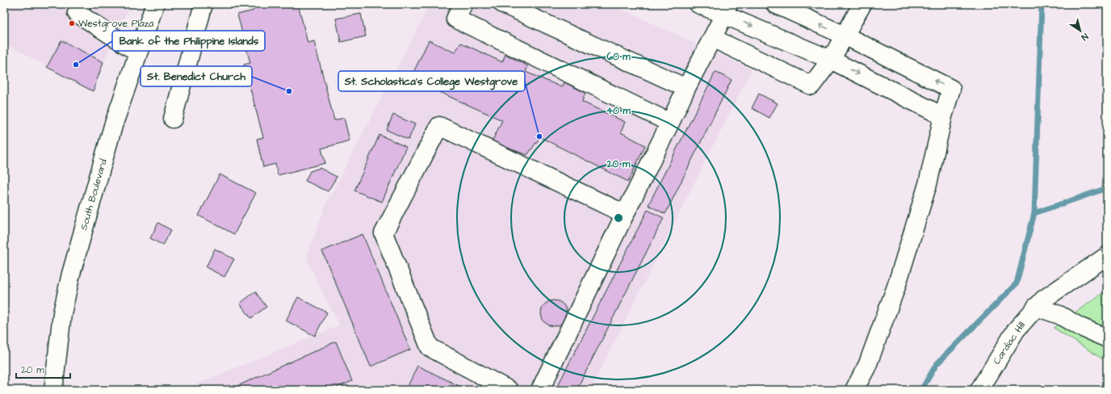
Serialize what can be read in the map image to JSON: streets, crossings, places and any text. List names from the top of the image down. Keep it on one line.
{"streets":{"street":["South Boulevard","Cardiac Hill"]},"places":["Westgrove Plaza","Bank of the Philippine Islands","St. Benedict Church","St. Scholastica's College Westgrove"],"scale_bar":"20 m","north":"bottom right","rings":["60 m","40 m","20 m"]}
